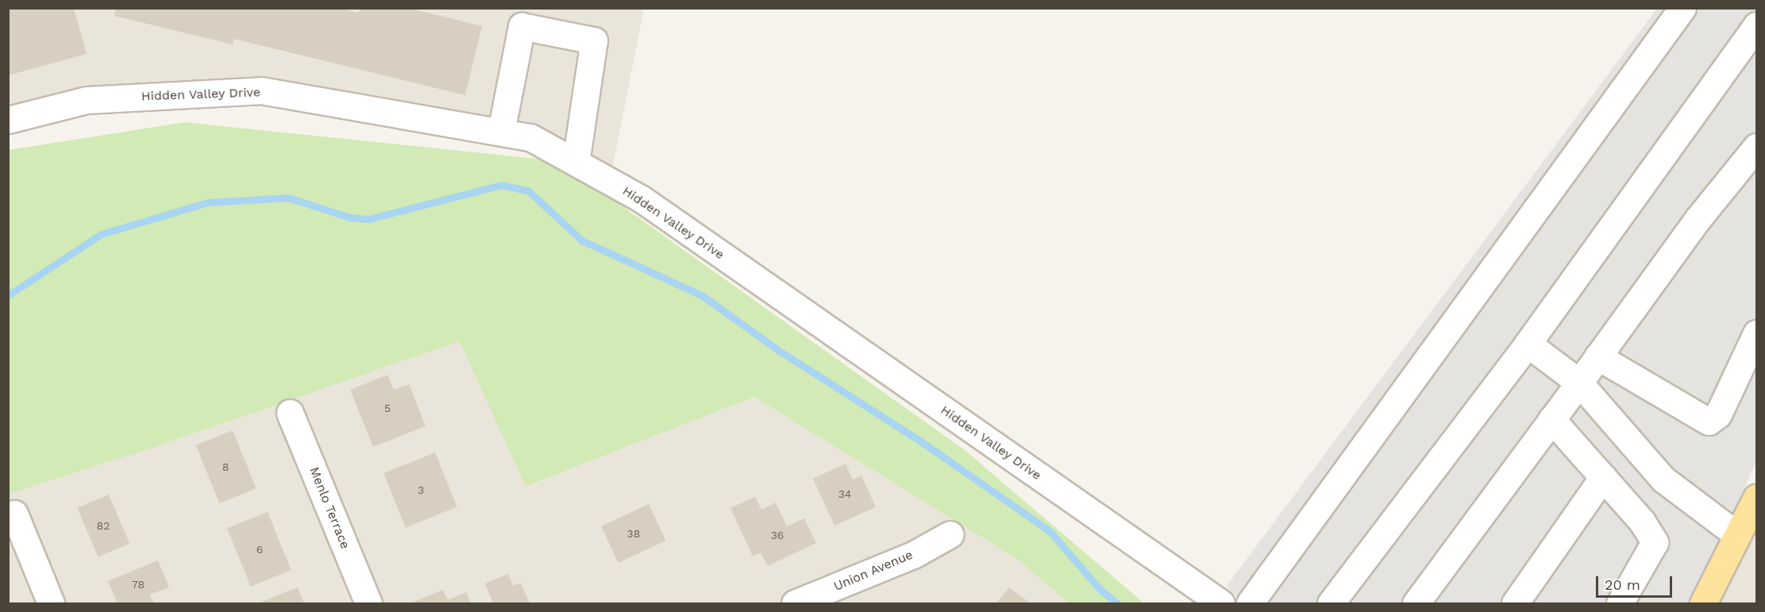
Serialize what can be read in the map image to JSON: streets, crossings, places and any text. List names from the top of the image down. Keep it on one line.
{"streets":{"street":["Hidden Valley Drive","Menlo Terrace","Union Avenue"]},"house_numbers":["5","8","3","34","82","38","36","6","78"],"scale_bar":"20 m"}
